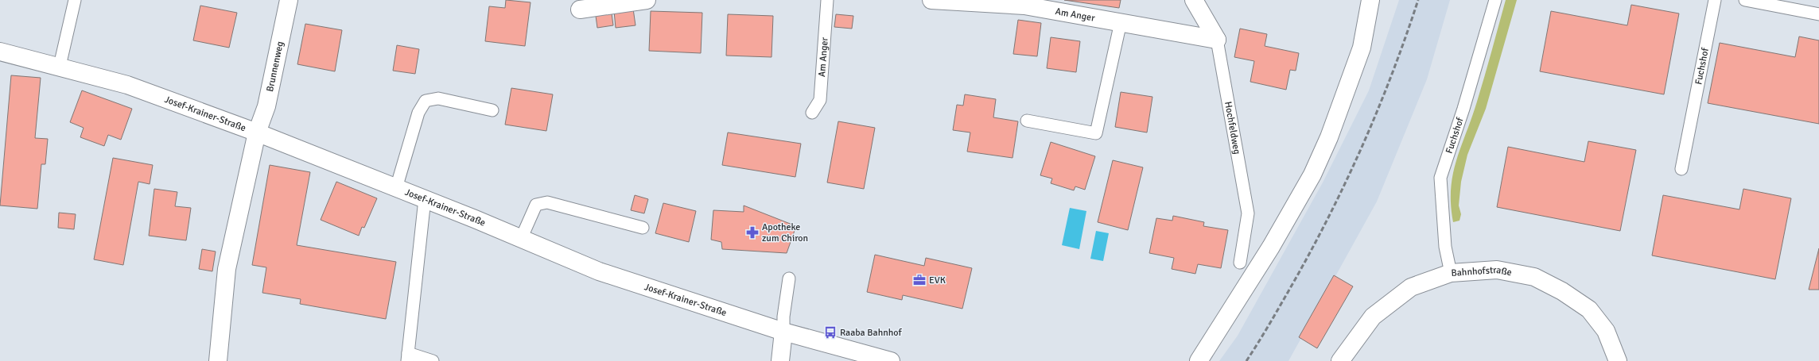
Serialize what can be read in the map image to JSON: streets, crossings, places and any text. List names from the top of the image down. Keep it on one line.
{"streets":{"street":["Am Anger","Brunnenweg","Josef-Krainer-Straße","Hochfeldweg","Bahnhofstraße"],"lane":["Fuchshof"]},"crossings":[["Am Anger","Hochfeldweg"],["Fuchshof","Bahnhofstraße"],["Brunnenweg","Josef-Krainer-Straße"]],"places":{"pharmacy":["Apotheke zum Chiron"],"office":["EVK"],"bus stop":["Raaba Bahnhof"]}}
